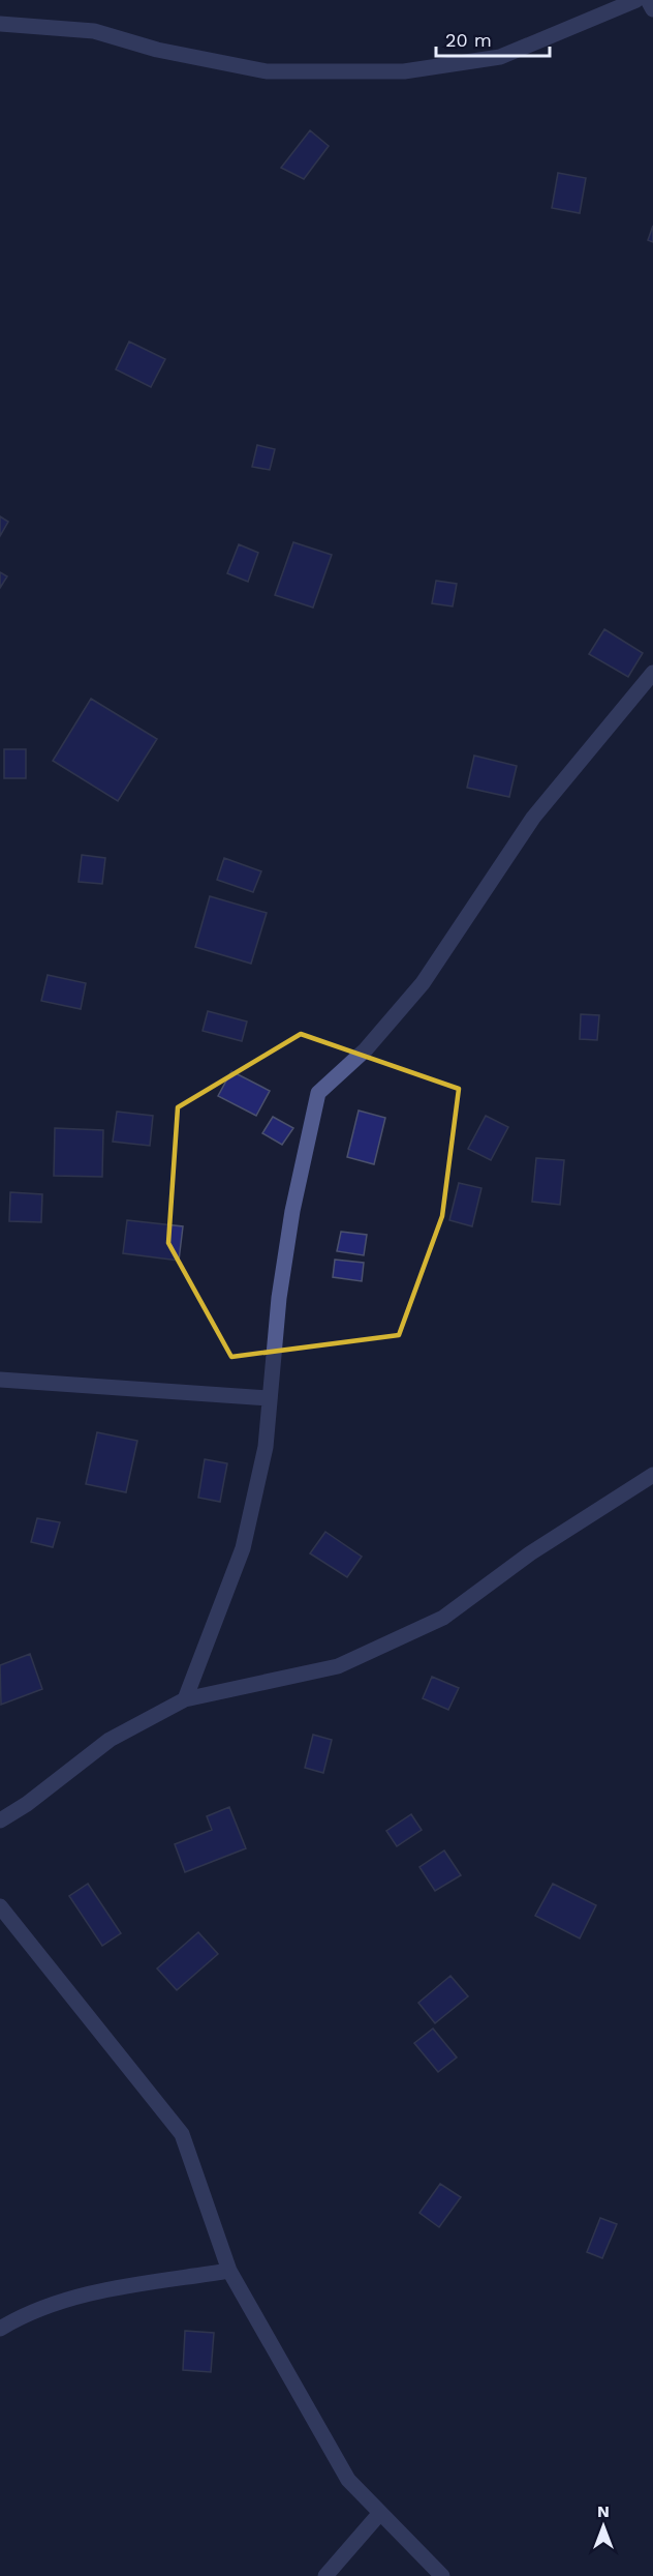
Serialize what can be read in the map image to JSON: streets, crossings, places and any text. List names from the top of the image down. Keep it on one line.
{"scale_bar":"20 m","north":"top"}
